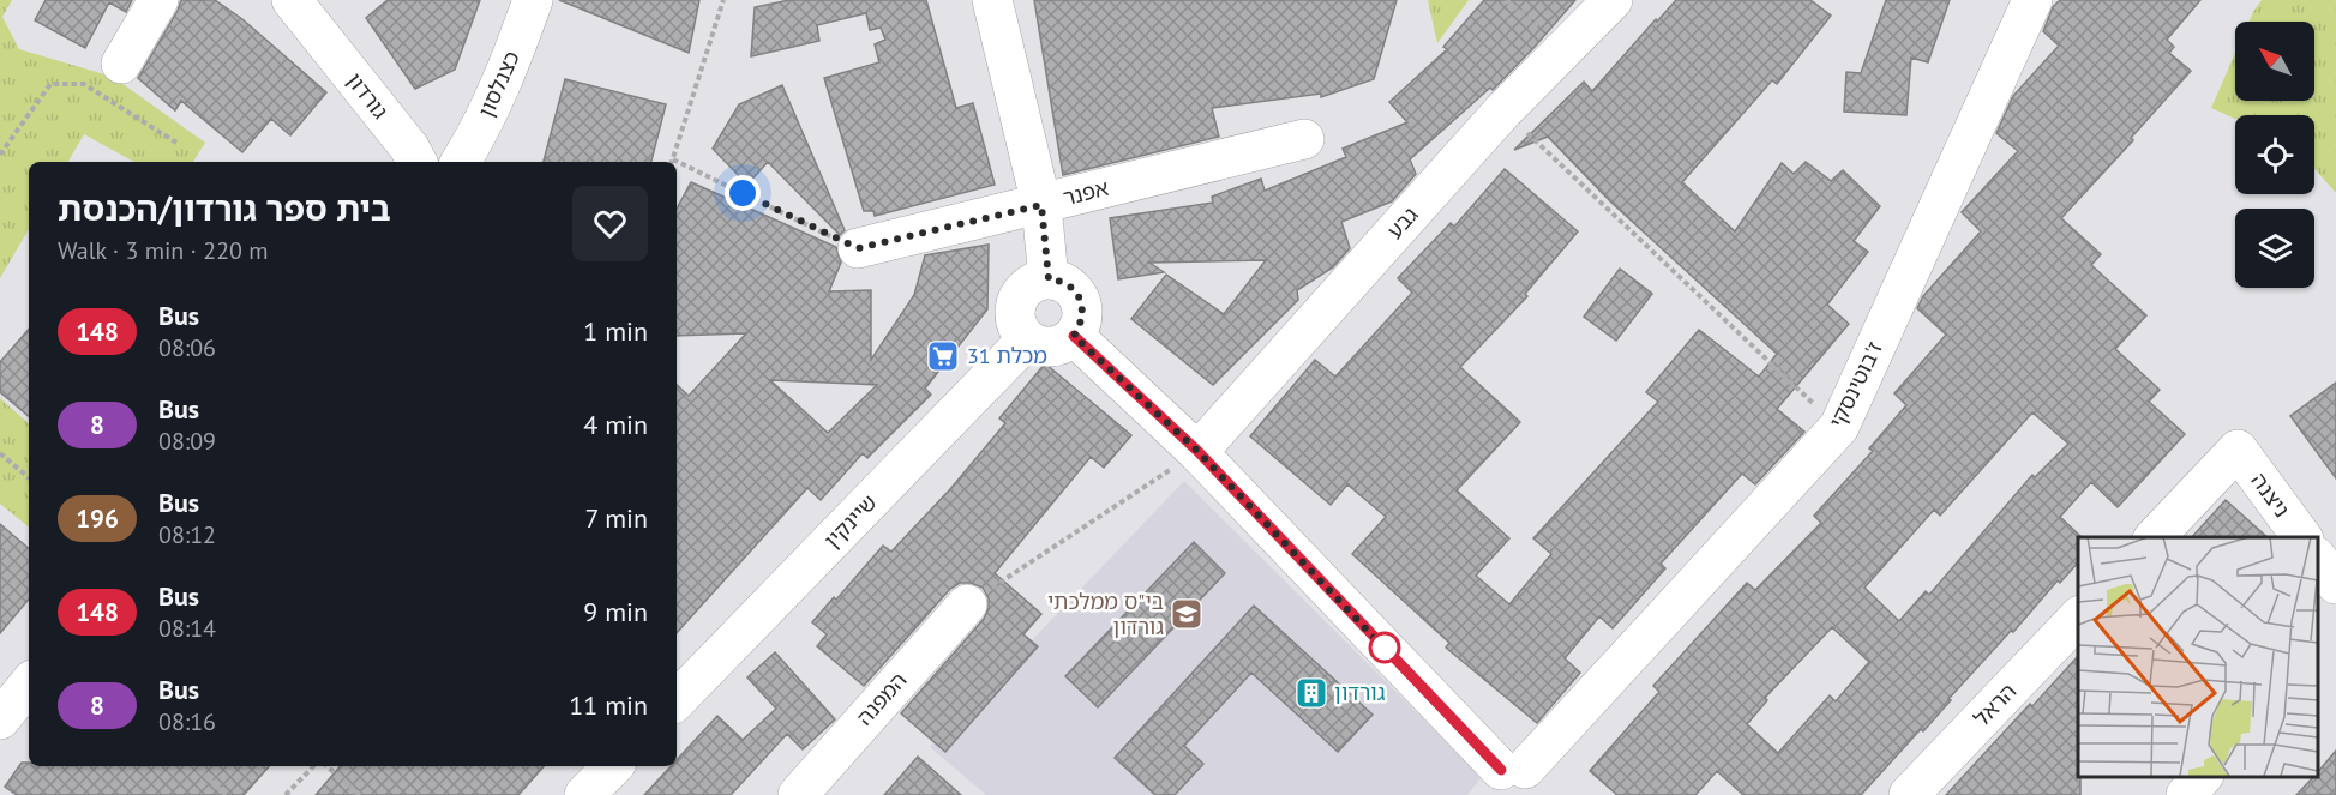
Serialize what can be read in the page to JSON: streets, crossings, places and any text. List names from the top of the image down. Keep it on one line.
{"streets":{"street":["כצנלסון","גורדון","אפנר","גבע","ז'בוטינסקי","ניצנה","שיינקין","המפנה","הראל"]},"crossings":[["כצנלסון","גורדון"]],"places":{"supermarket":["מכלת 31"],"school or university":["בי\"ס ממלכתי גורדון"],"building":["גורדון"]},"lines":["bus line 148"],"north":"top left","page":{"heading":["בית ספר גורדון/הכנסת","Walk · 3 min · 220 m"],"list":[{"mark":"148","name":"Bus","note":"08:06","value":"1 min"},{"mark":"8","name":"Bus","note":"08:09","value":"4 min"},{"mark":"196","name":"Bus","note":"08:12","value":"7 min"},{"mark":"148","name":"Bus","note":"08:14","value":"9 min"},{"mark":"8","name":"Bus","note":"08:16","value":"11 min"}]}}
